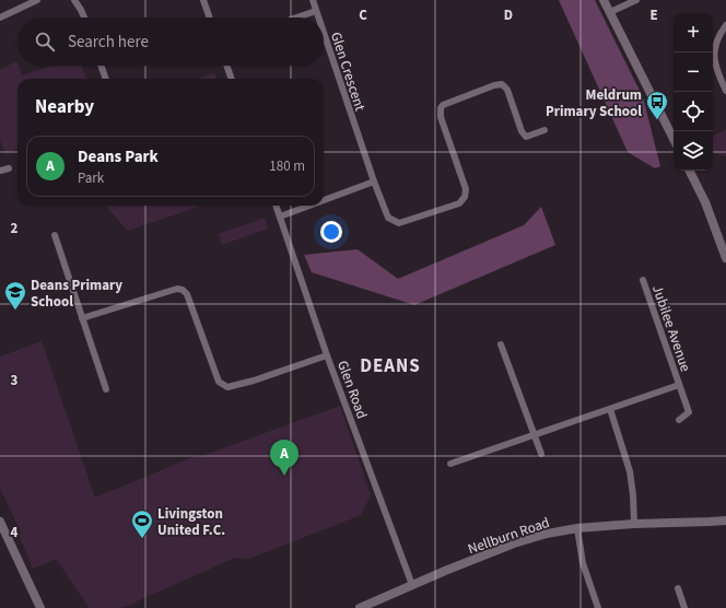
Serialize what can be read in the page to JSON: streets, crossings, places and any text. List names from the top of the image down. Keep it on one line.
{"streets":{"street":["Glen Crescent","Jubilee Avenue","Glen Road","Nellburn Road"]},"crossings":[["Glen Road","Nellburn Road"]],"districts":["DEANS"],"places":{"bus stop":["Meldrum Primary School"],"school or university":["Deans Primary School"],"sports":["Livingston United F.C."]},"page":{"map_buttons":["+","−"],"search":"Search here","heading":"Nearby","list":[{"mark":"A","name":"Deans Park","note":"Park","value":"180 m"}],"pins":"A"},"grid":{"columns":["C","D","E"],"rows":["2","3","4"]}}
